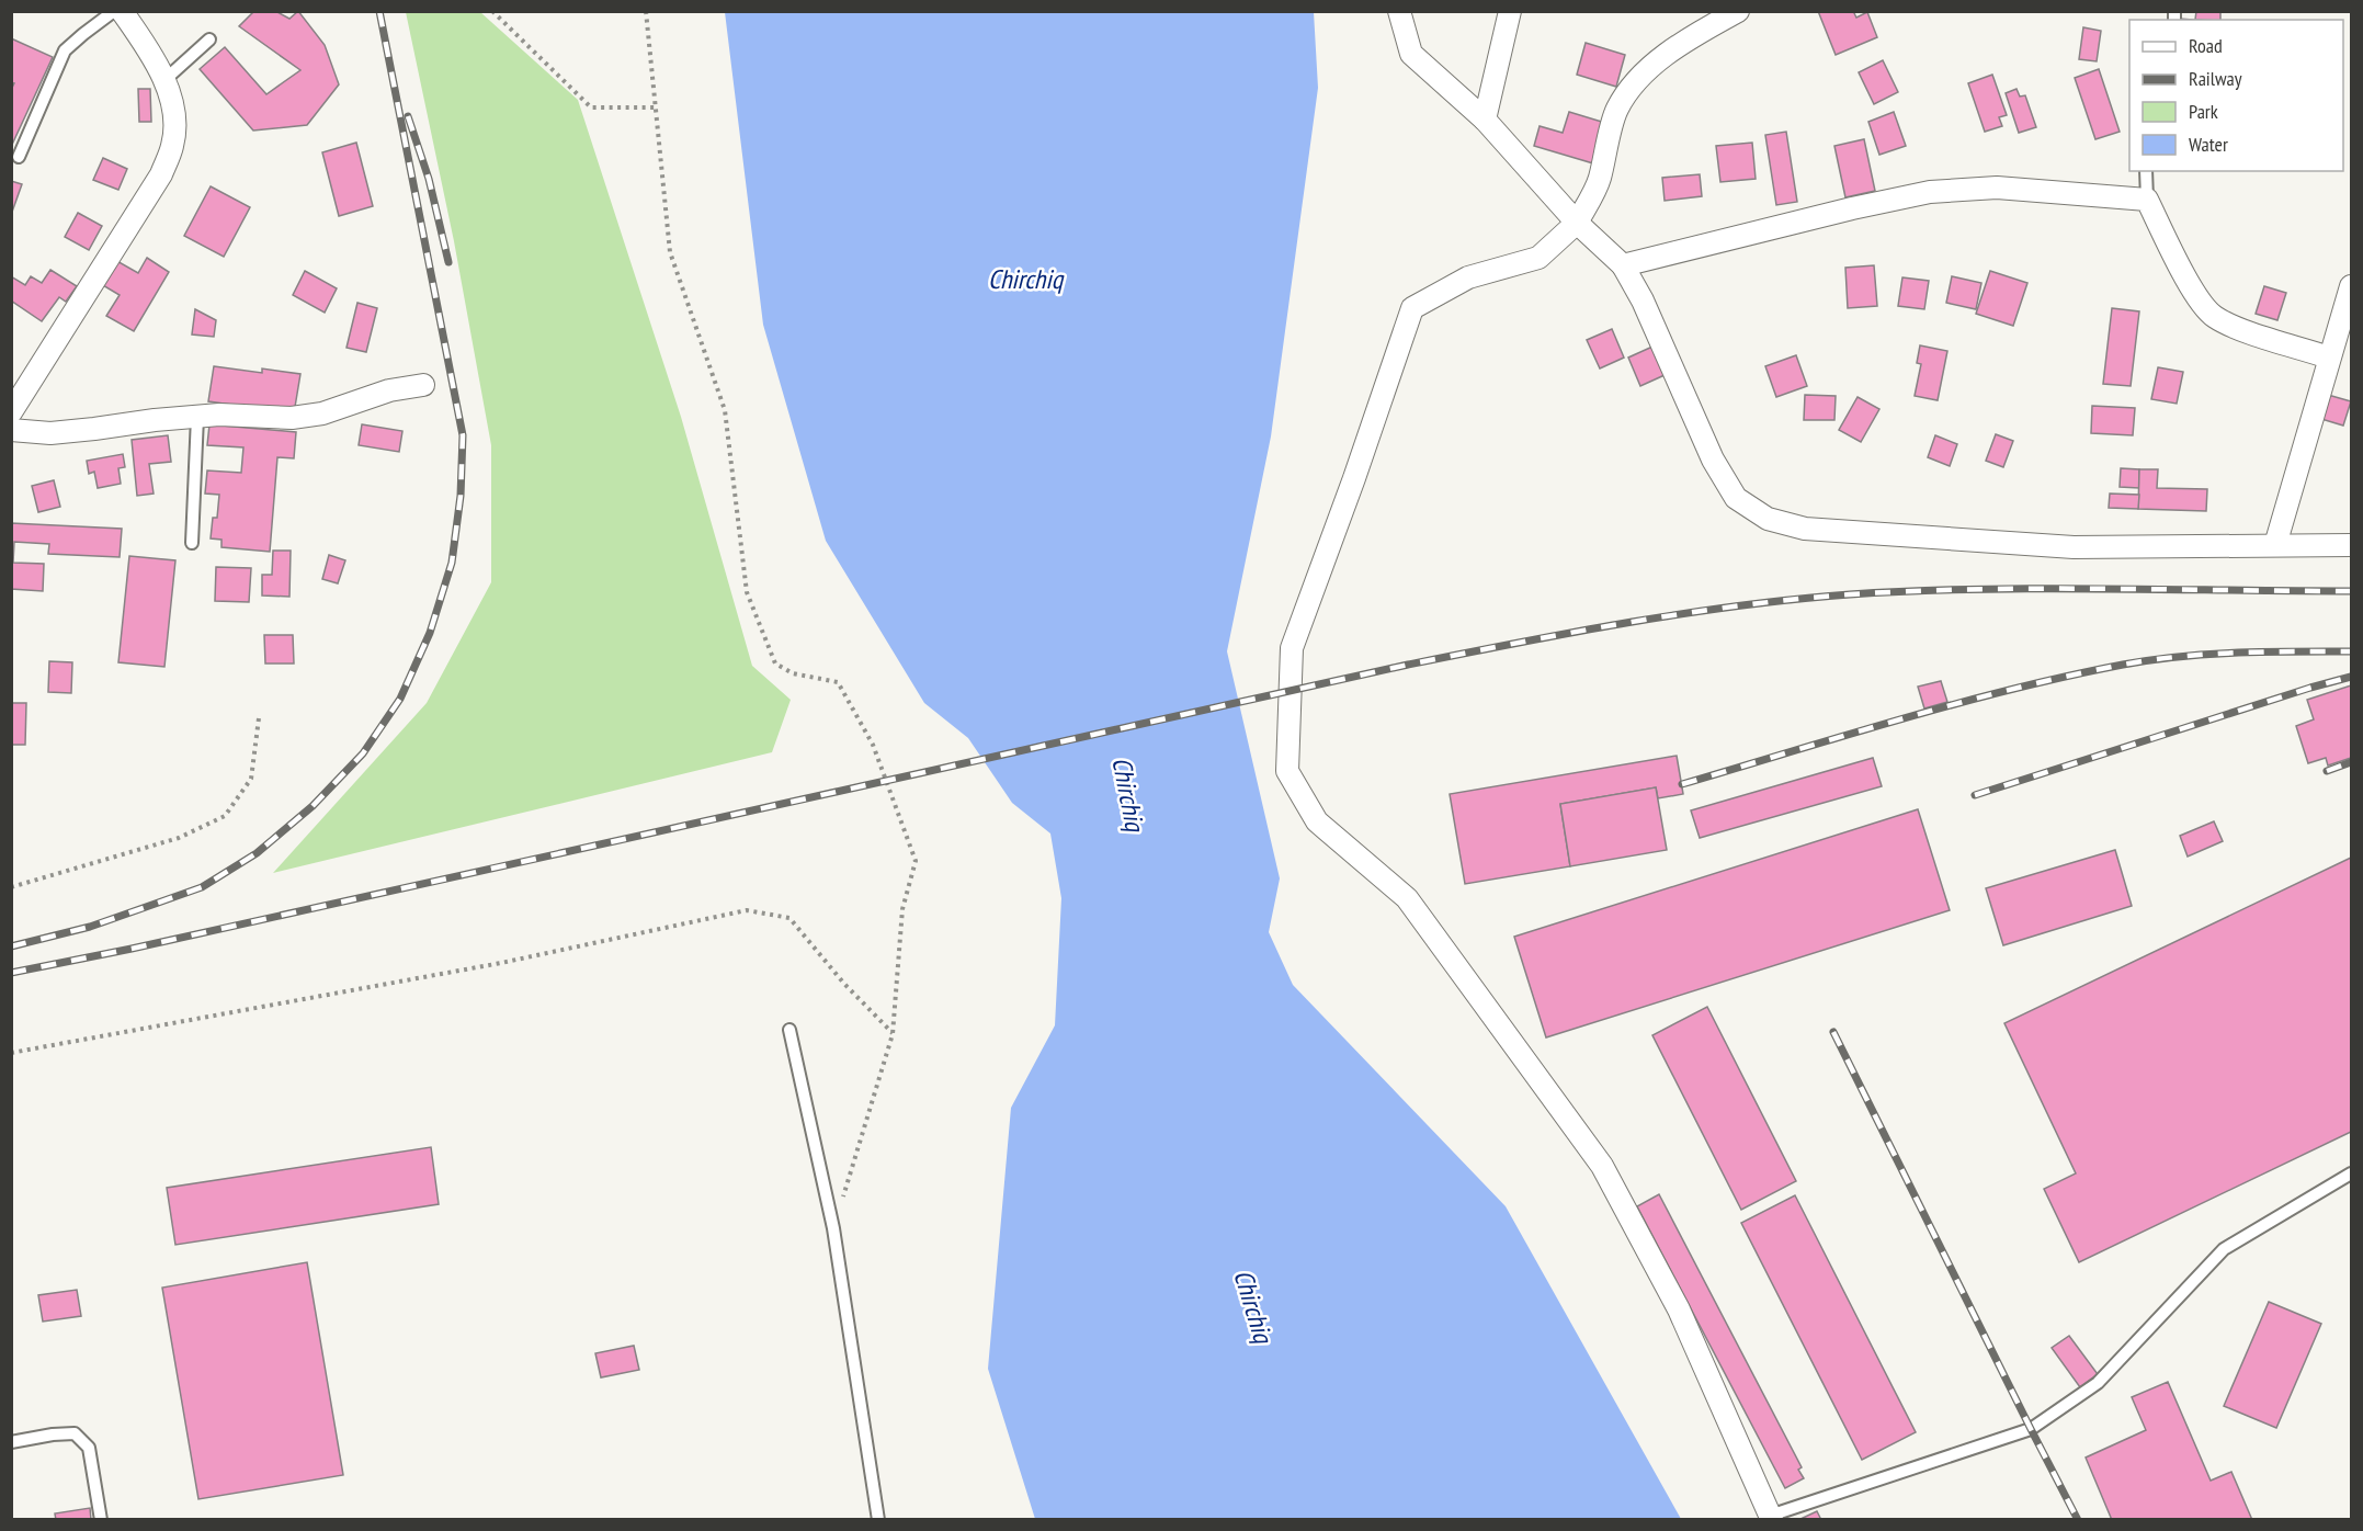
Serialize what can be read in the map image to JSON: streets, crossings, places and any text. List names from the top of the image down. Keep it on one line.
{"water":["Chirchiq"],"legend":["Road","Railway","Park","Water"]}
